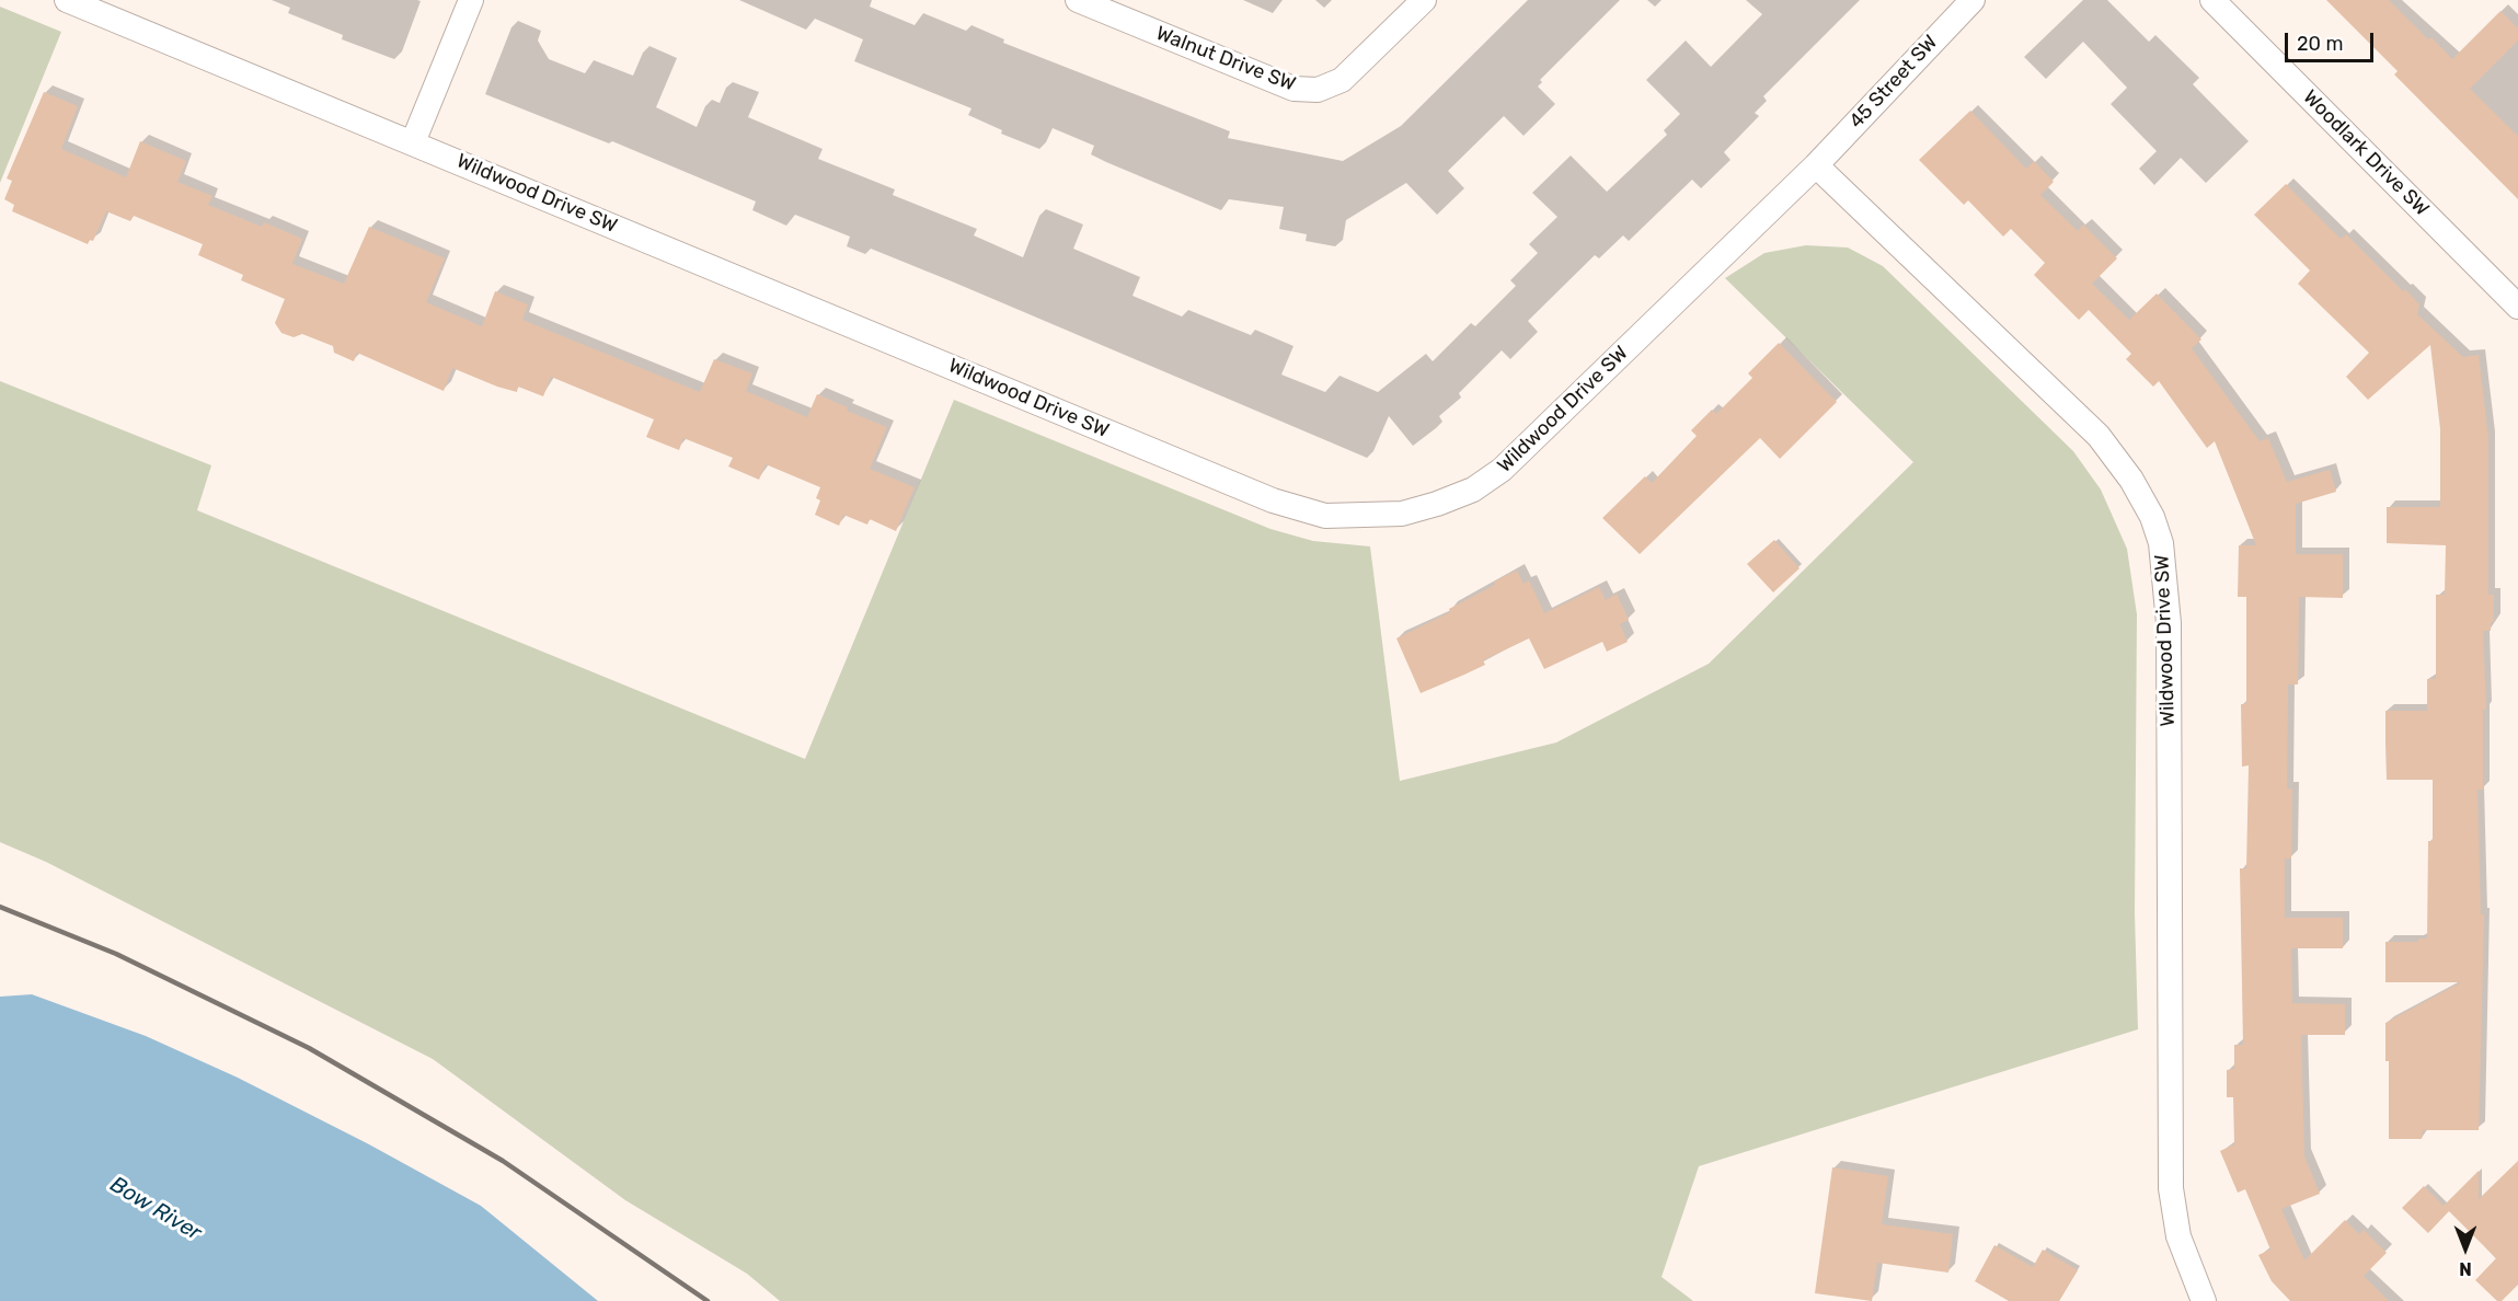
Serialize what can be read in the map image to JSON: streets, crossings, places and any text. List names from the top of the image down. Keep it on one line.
{"streets":{"street":["Walnut Drive SW","45 Street SW","Woodlark Drive SW","Wildwood Drive SW"]},"crossings":[["45 Street SW","Wildwood Drive SW"]],"water":["Bow River"],"scale_bar":"20 m","north":"bottom"}
